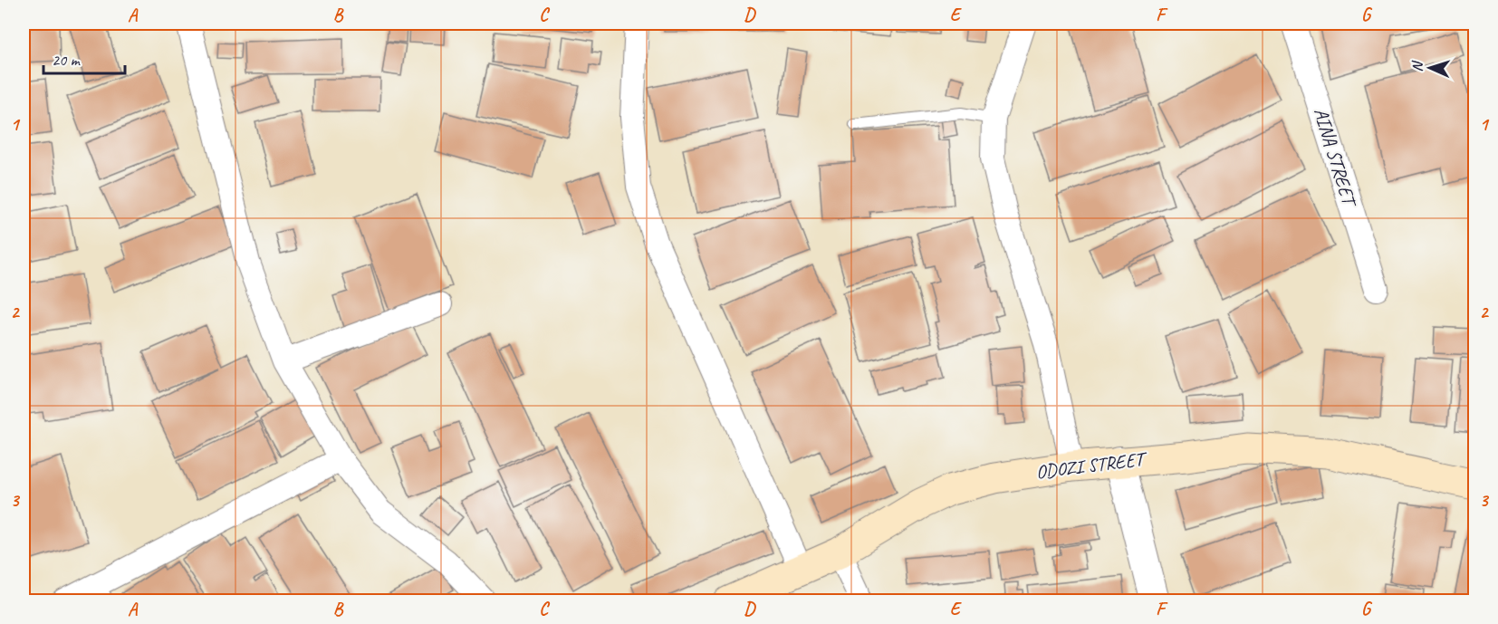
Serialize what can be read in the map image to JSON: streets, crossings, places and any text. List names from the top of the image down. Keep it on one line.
{"streets":{"main road":["ODOZI STREET"],"street":["AINA STREET"]},"scale_bar":"20 m","north":"left","grid":{"columns":["A","B","C","D","E","F","G"],"rows":["1","2","3"]}}
